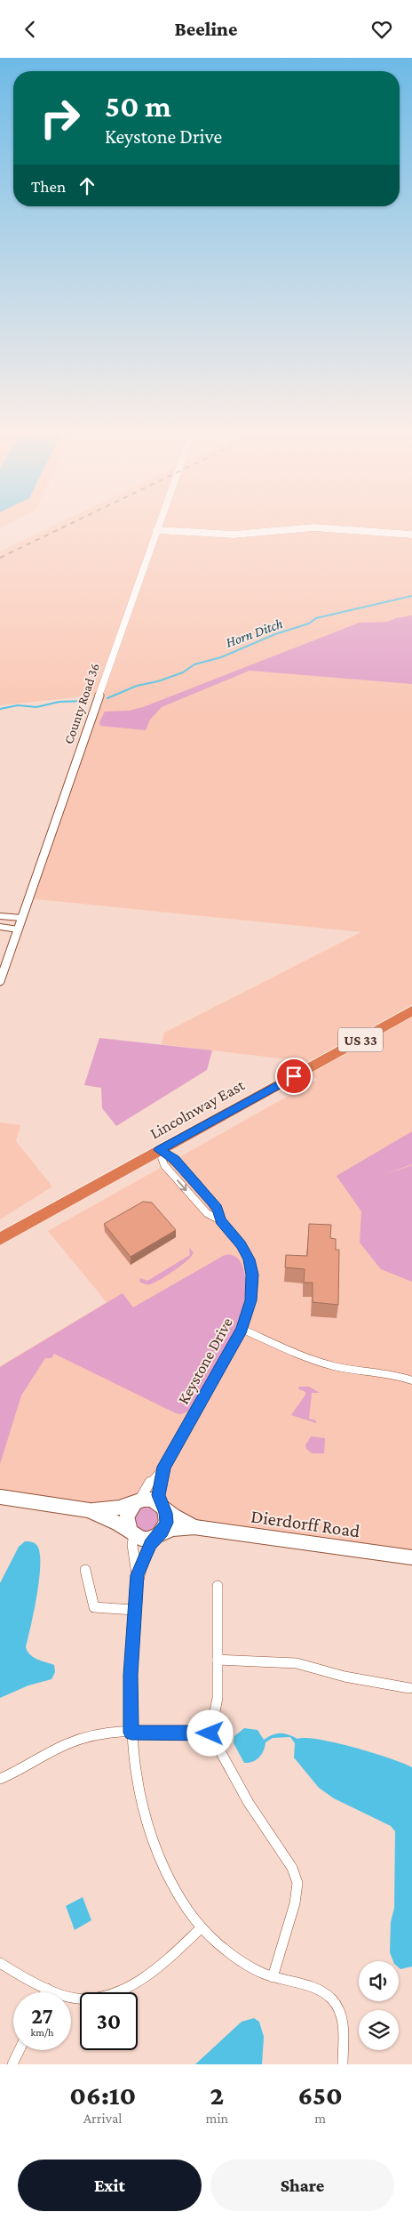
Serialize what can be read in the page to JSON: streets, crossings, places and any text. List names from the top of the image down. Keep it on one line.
{"streets":{"highway":["US 33","Lincolnway East"],"street":["County Road 36","Keystone Drive","Dierdorff Road"]},"crossings":[["Lincolnway East","Keystone Drive"],["Keystone Drive","Dierdorff Road"]],"water":["Horn Ditch"],"page":{"header":"Beeline","turn":["50 m","Keystone Drive"],"then":"Then","speed":"27 km/h","limit":"30","eta":["06:10","Arrival","2","min","650","m"],"buttons":["Exit","Share"]}}
